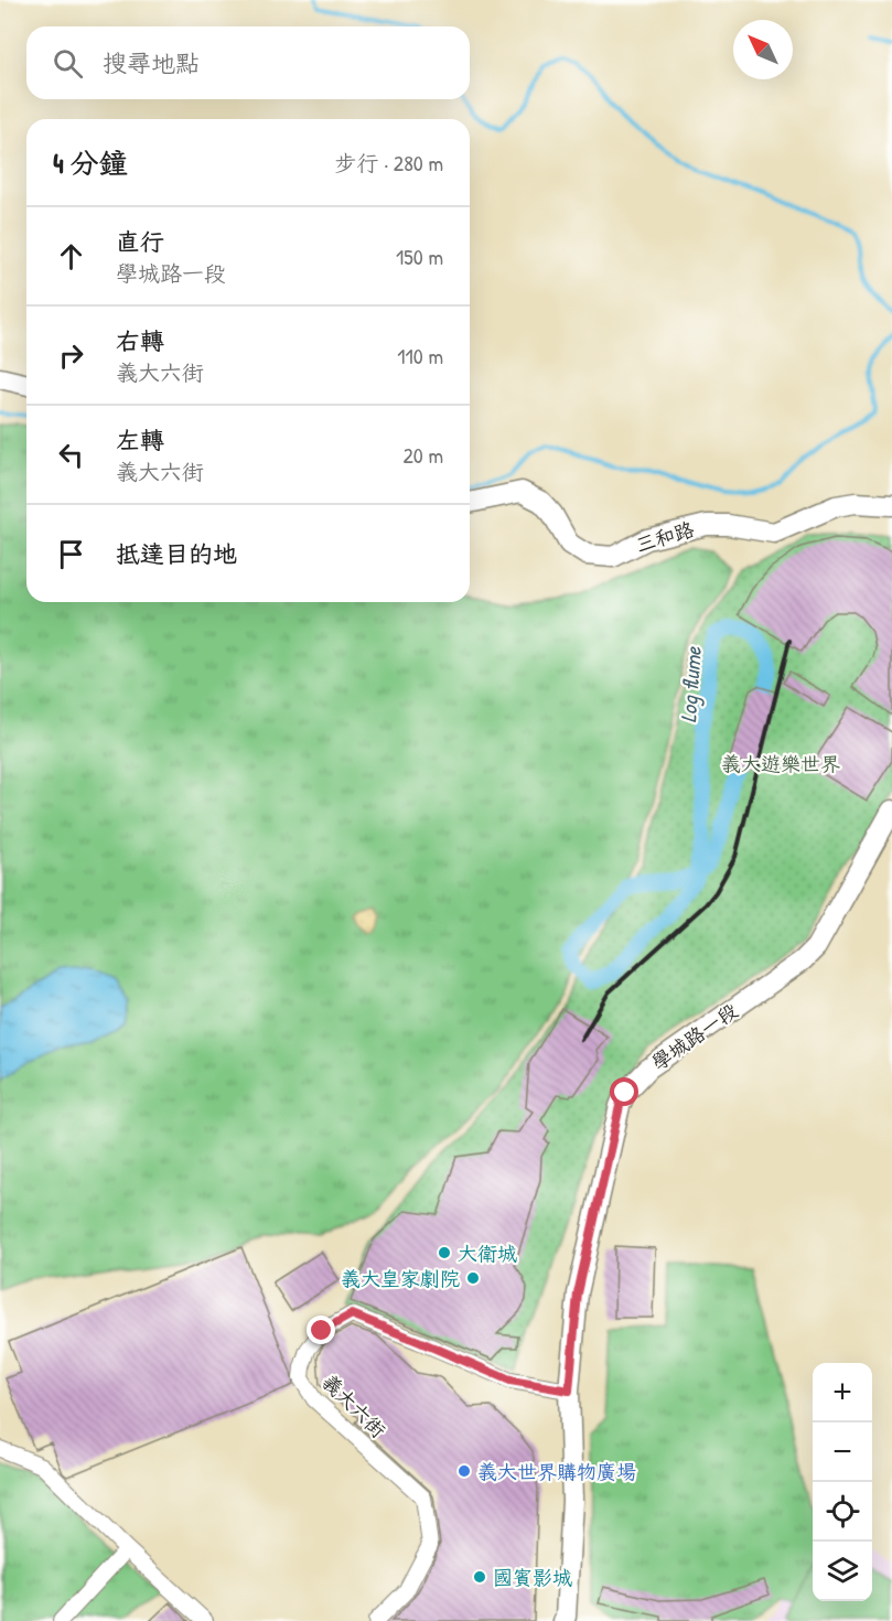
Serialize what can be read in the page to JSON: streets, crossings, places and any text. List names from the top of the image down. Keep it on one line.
{"streets":{"main road":["三和路","學城路一段"],"street":["義大六街"]},"crossings":[["學城路一段","義大六街"]],"water":["Log flume"],"parks":["義大遊樂世界"],"places":["大衛城","義大皇家劇院","義大世界購物廣場","國賓影城"],"north":"top left","page":{"search":"搜尋地點","heading":["4 分鐘","步行 · 280 m"],"list":[["直行","學城路一段","150 m"],["右轉","義大六街","110 m"],["左轉","義大六街","20 m"],"抵達目的地"],"map_buttons":["+","−"]}}
